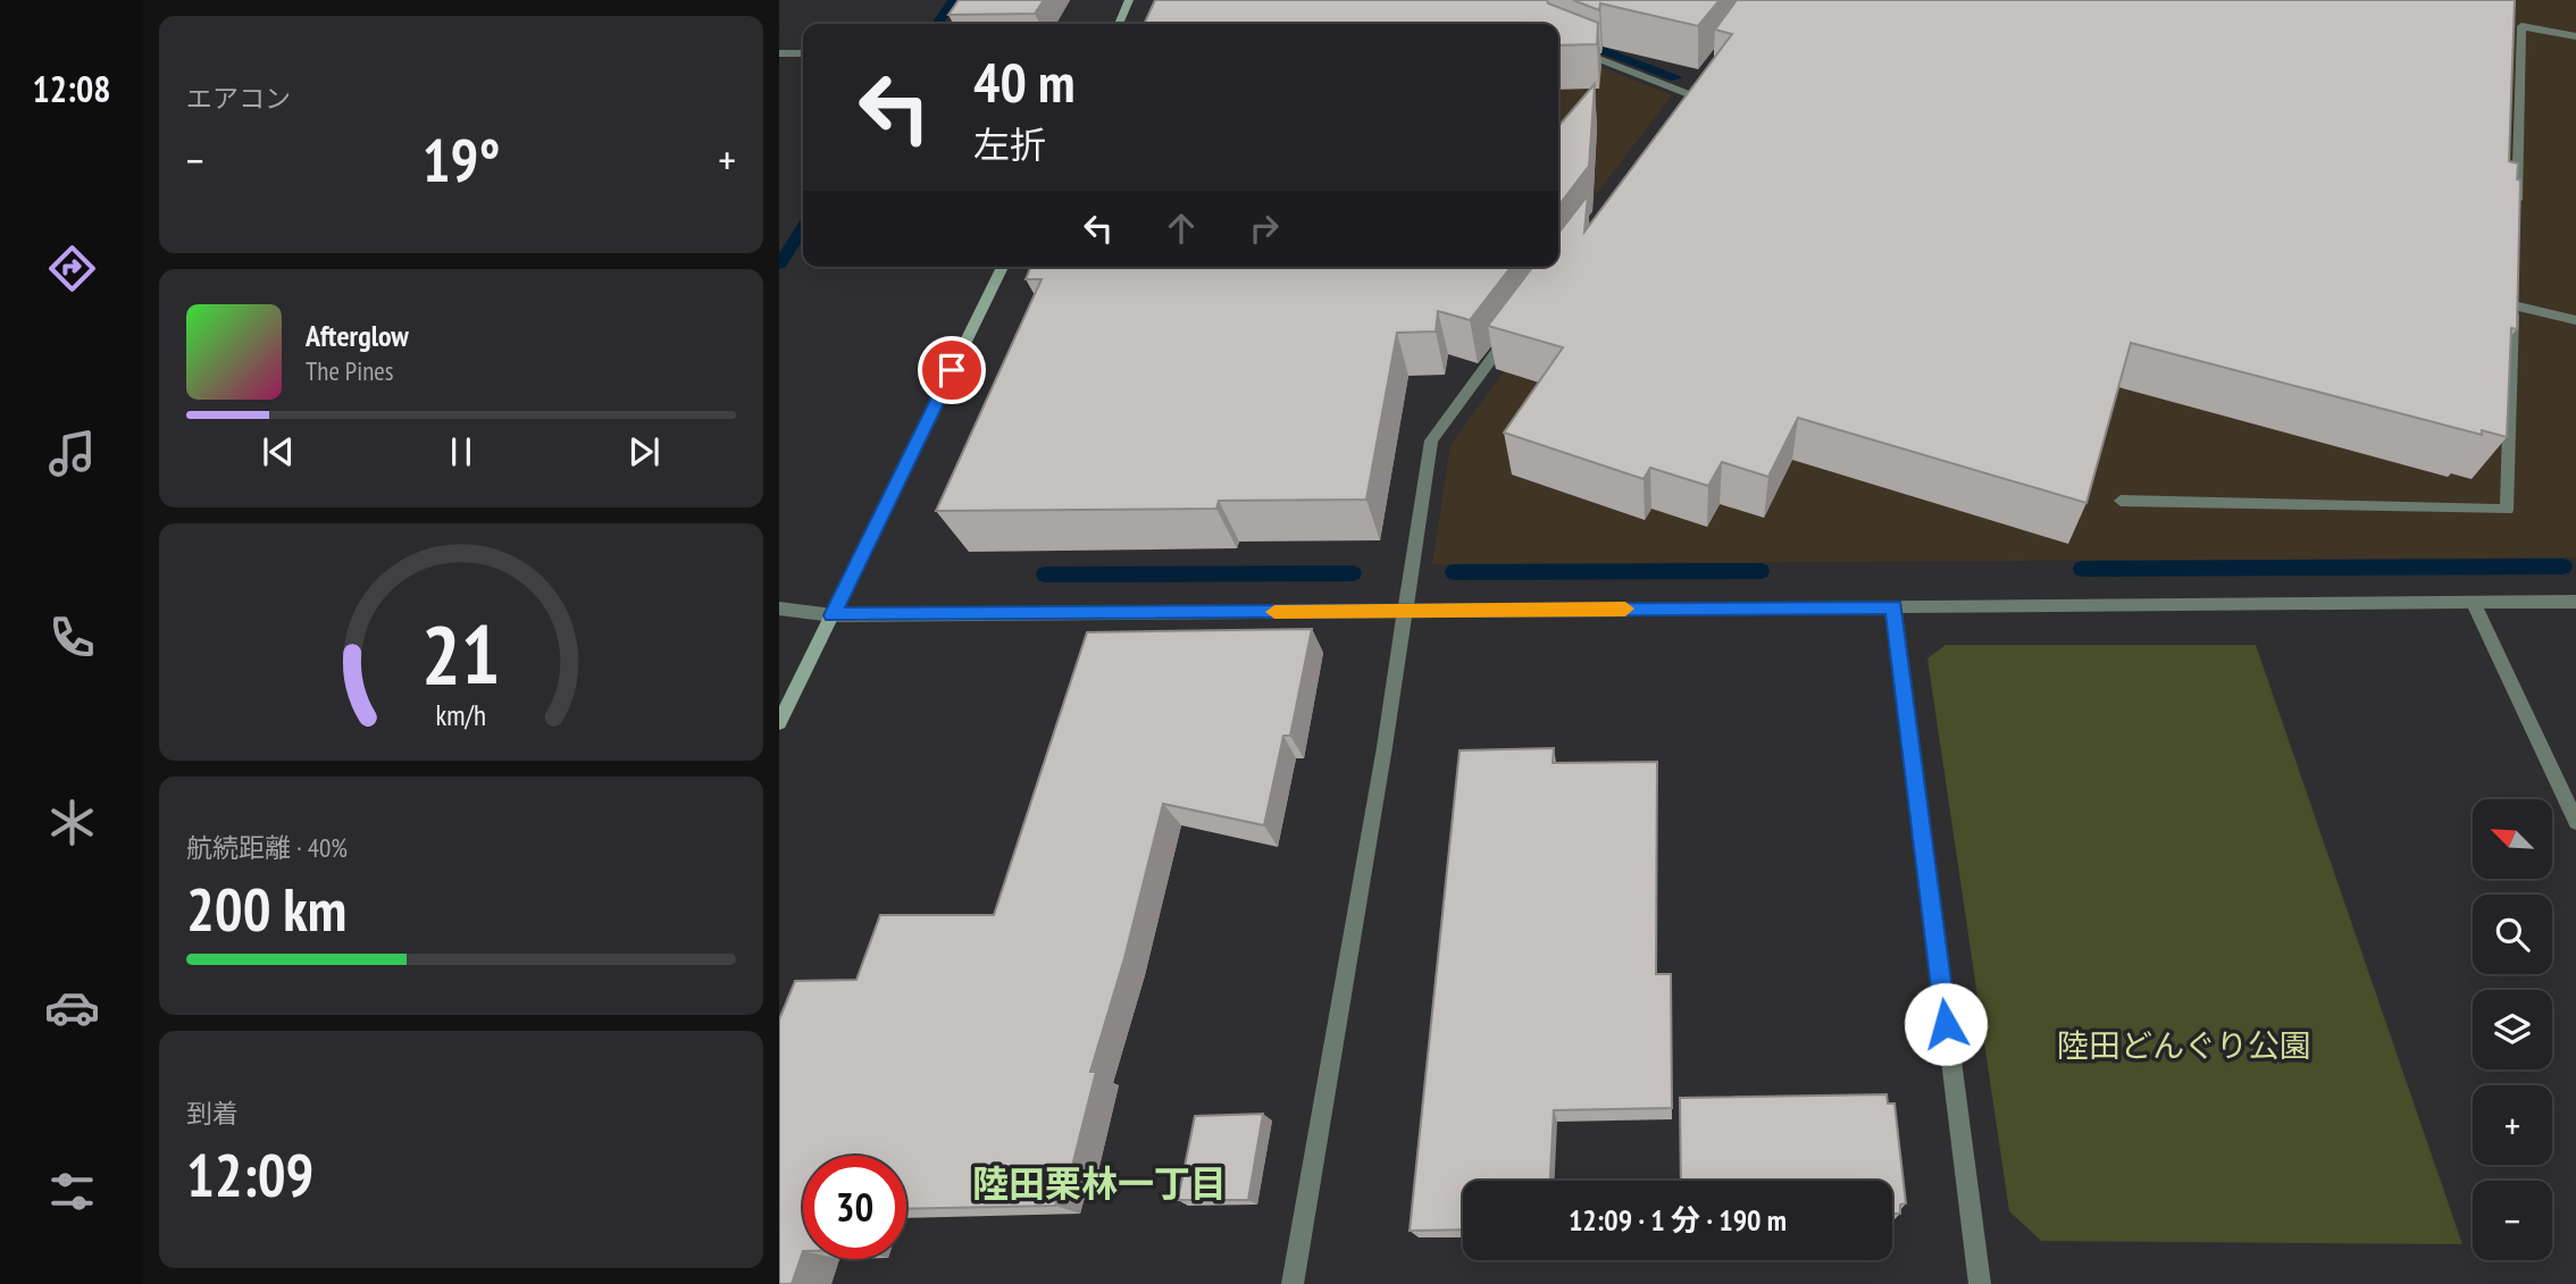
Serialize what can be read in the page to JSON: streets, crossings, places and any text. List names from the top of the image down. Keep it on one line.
{"districts":["陸田栗林一丁目"],"parks":["陸田どんぐり公園"],"north":"top left","page":{"tabs":"12:08","tile":["エアコン",["航続距離 · 40%","200 km"],["到着","12:09"]],"turn":["40 m","左折"],"heat":["−","19°","+"],"song":["Afterglow","The Pines"],"map_buttons":["+","−"],"limit":"30","trip":"12:09 · 1 分 · 190 m","gauge":["21","km/h"]}}
